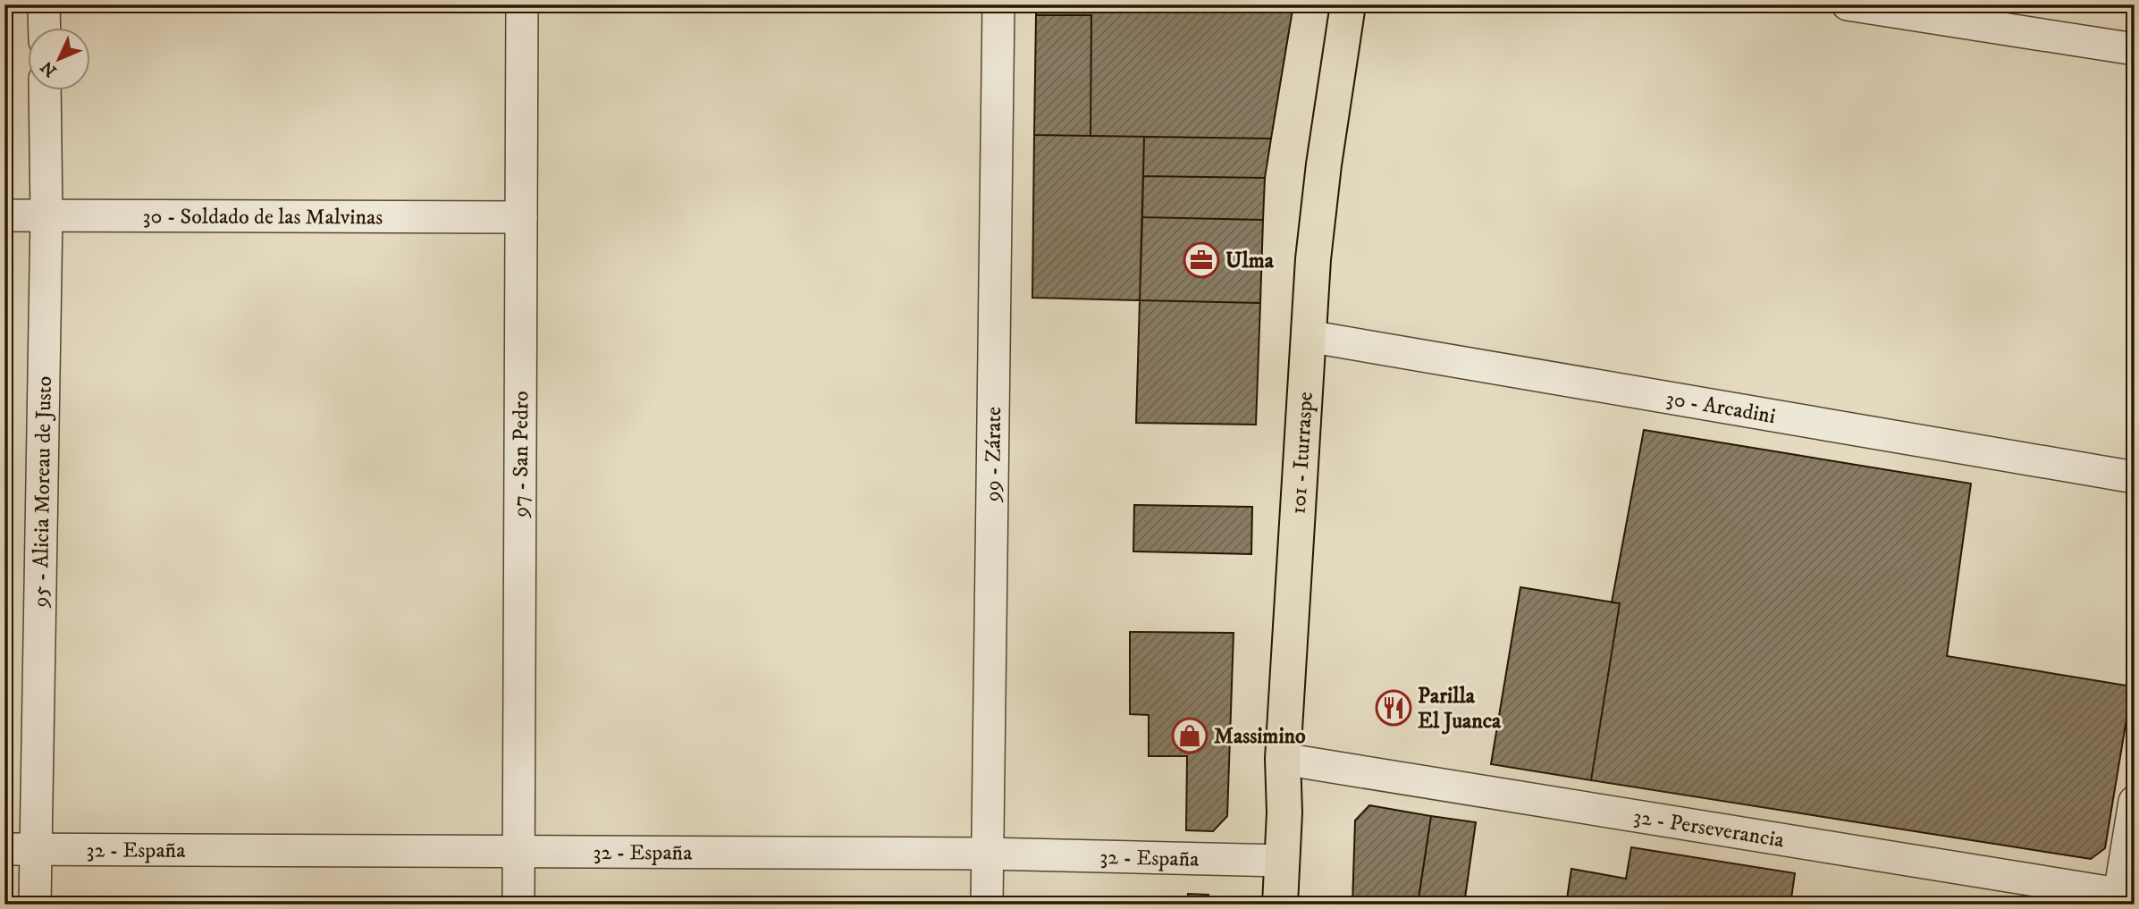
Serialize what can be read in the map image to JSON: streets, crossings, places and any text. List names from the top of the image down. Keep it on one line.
{"streets":{"main road":["101 - Iturraspe"],"street":["30 - Soldado de las Malvinas","30 - Arcadini","99 - Zárate","97 - San Pedro","95 - Alicia Moreau de Justo","32 - Perseverancia","32 - España"]},"crossings":[["30 - Soldado de las Malvinas","97 - San Pedro"],["30 - Soldado de las Malvinas","95 - Alicia Moreau de Justo"],["30 - Arcadini","101 - Iturraspe"],["101 - Iturraspe","32 - Perseverancia"],["101 - Iturraspe","32 - España"],["99 - Zárate","32 - España"],["97 - San Pedro","32 - España"],["95 - Alicia Moreau de Justo","32 - España"]],"places":{"office":["Ulma"],"restaurant":["Parilla El Juanca"],"shop":["Massimino"]},"north":"bottom left"}
